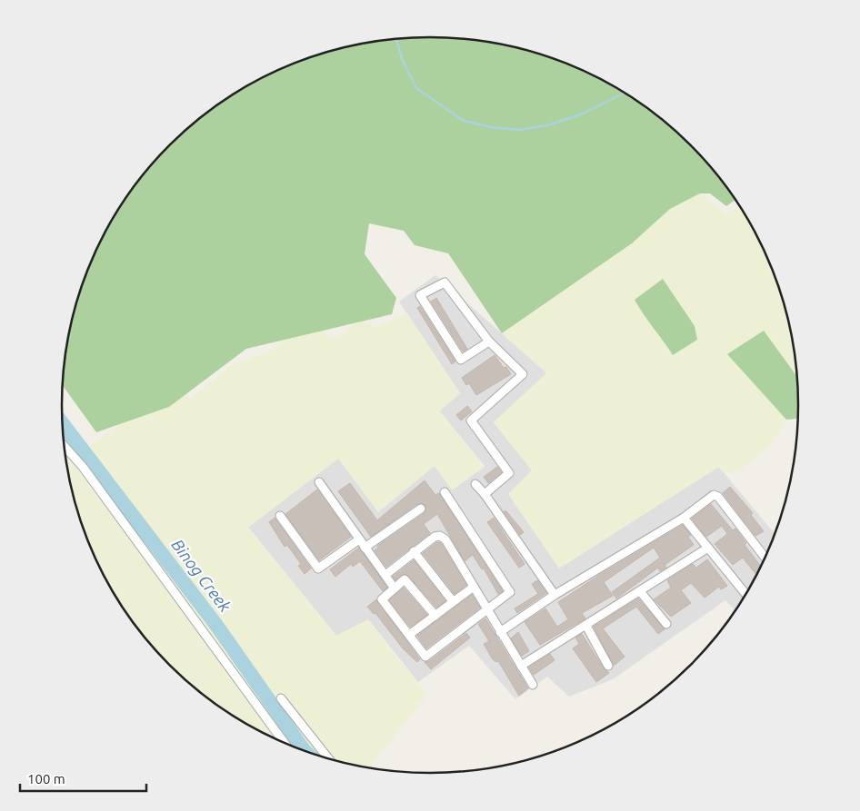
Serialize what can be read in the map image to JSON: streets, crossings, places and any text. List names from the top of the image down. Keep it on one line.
{"water":["Binog Creek"],"scale_bar":"100 m"}
